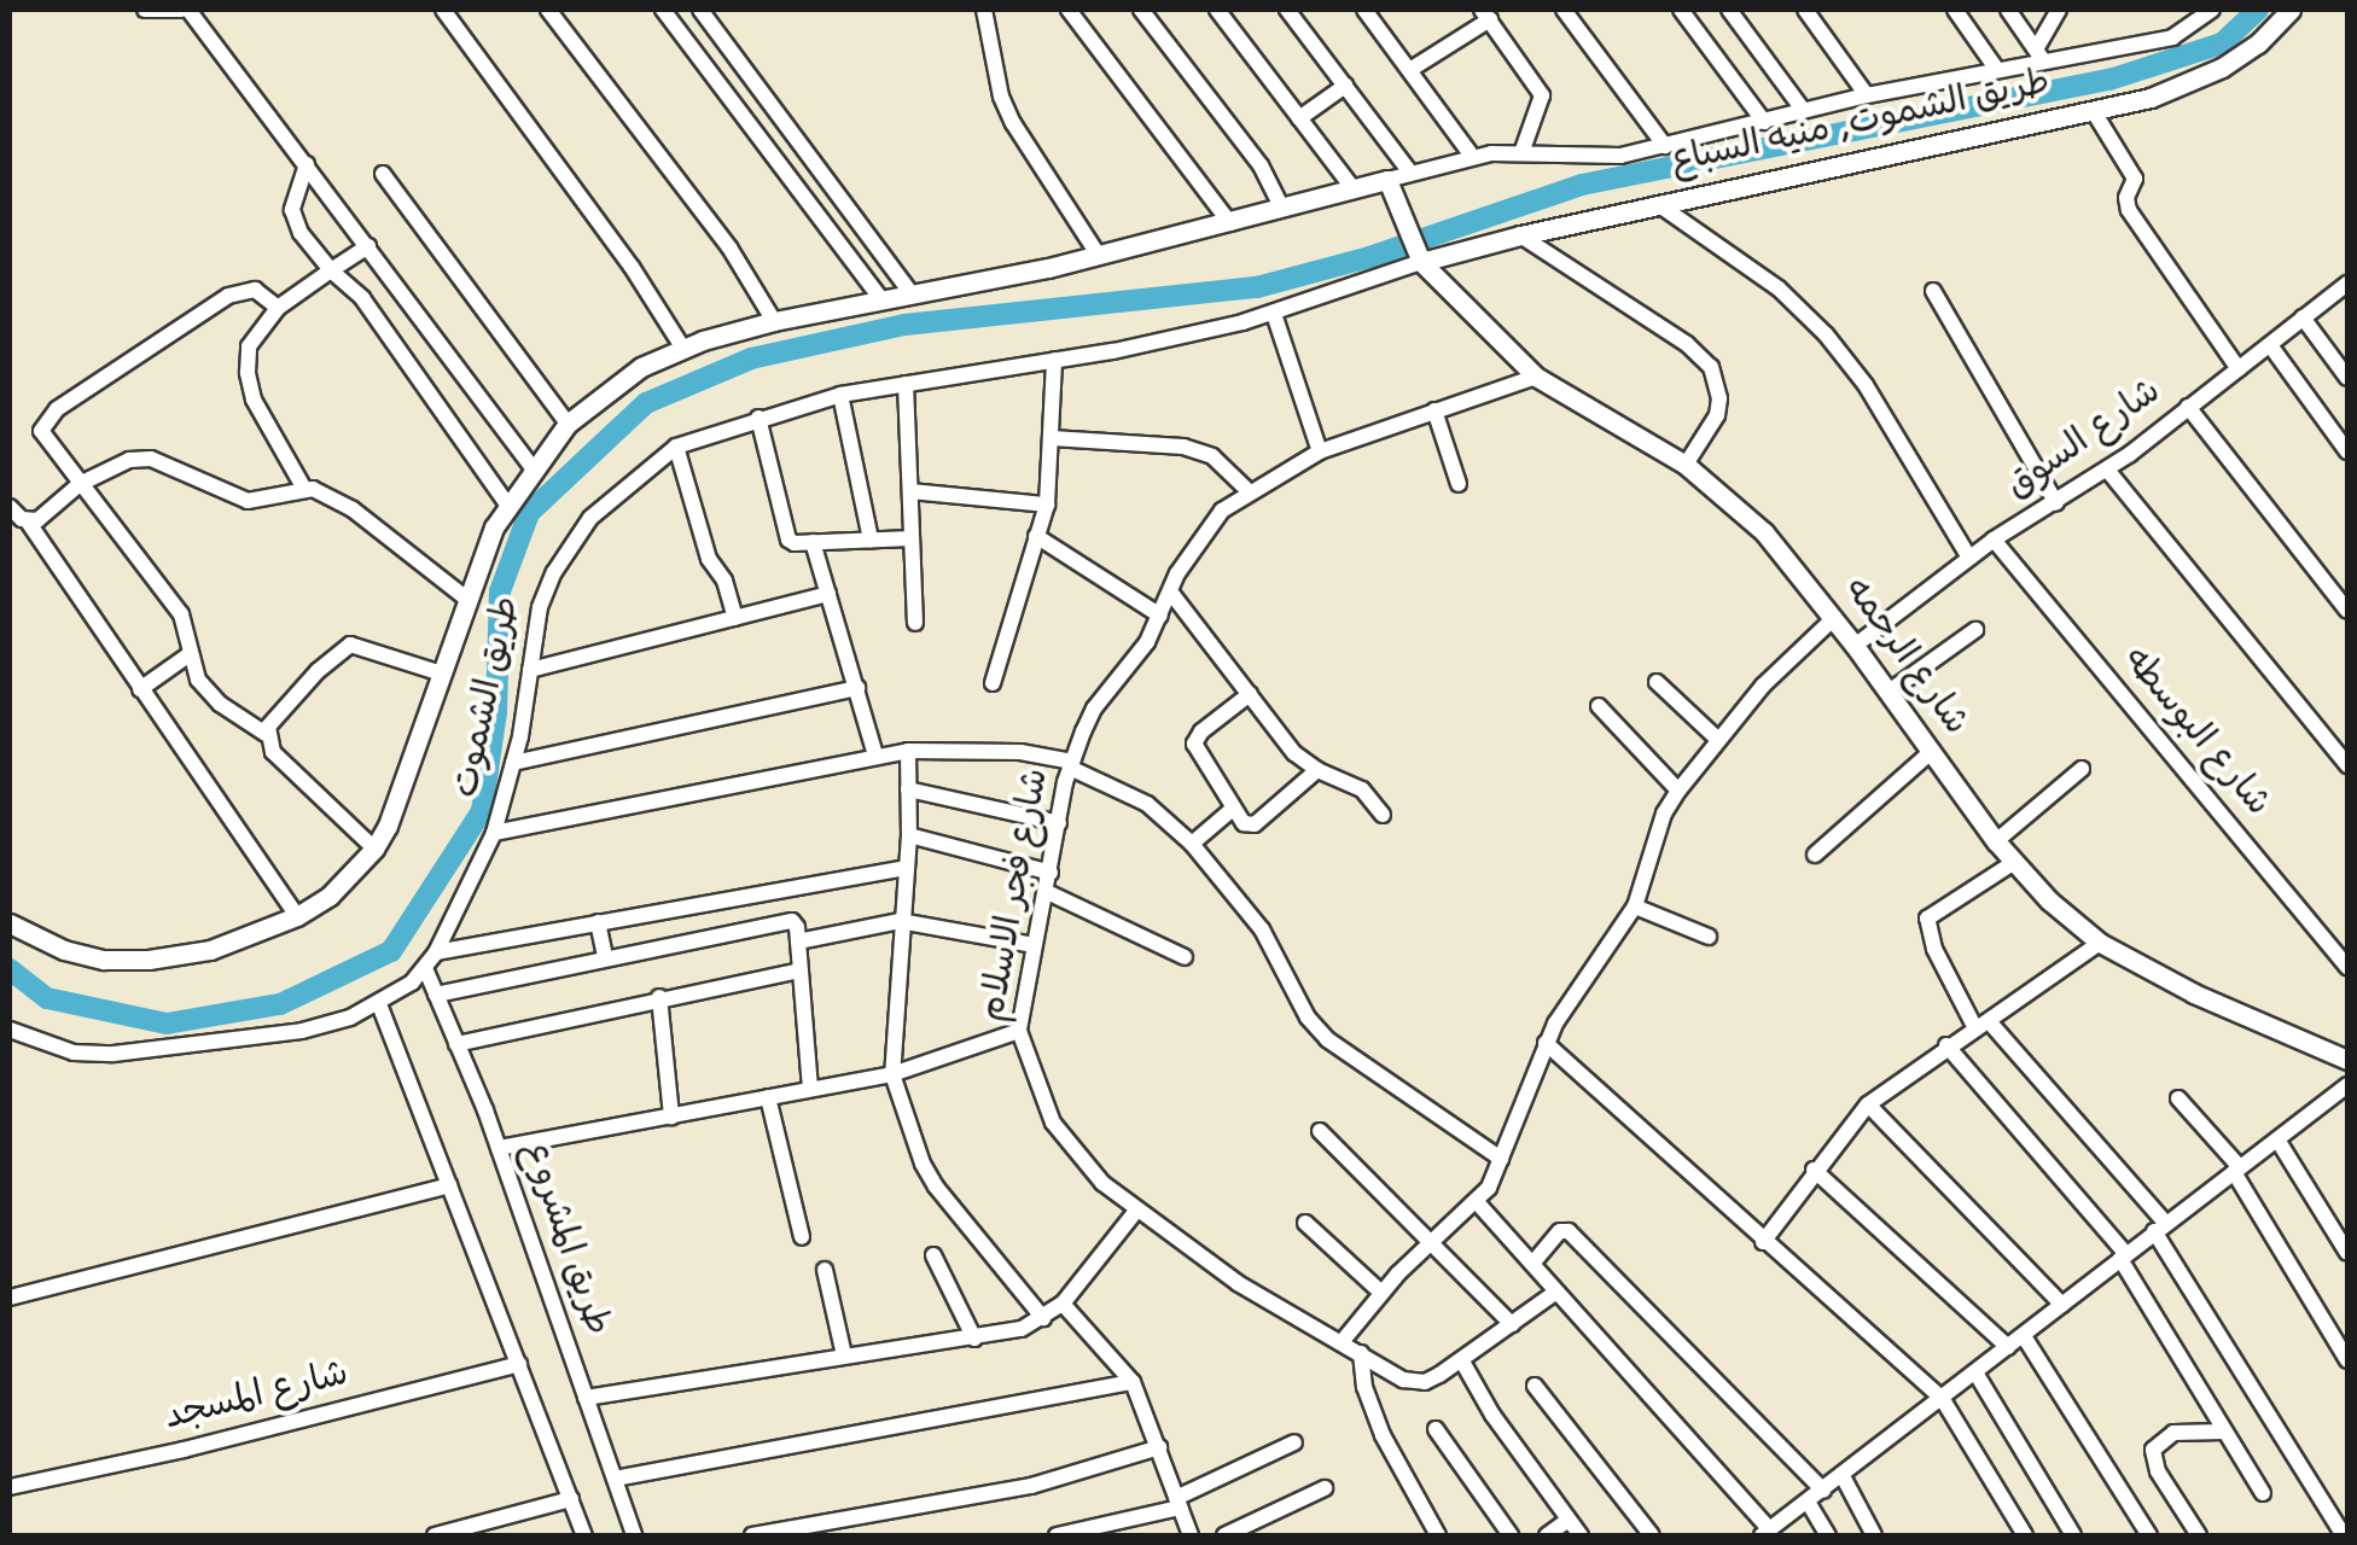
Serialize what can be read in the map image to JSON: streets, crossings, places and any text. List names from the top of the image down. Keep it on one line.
{"streets":{"street":["طريق الشموت, منيه السباع","شارع السوق","شارع الرحمه","طريق الشموت","شارع البوسطه","شارع فجر الاسلام","طريق المشروع","شارع المسجد"]},"crossings":[["طريق الشموت, منيه السباع","شارع الرحمه"],["طريق الشموت, منيه السباع","طريق الشموت"],["شارع السوق","شارع الرحمه"],["شارع السوق","شارع البوسطه"],["شارع الرحمه","طريق الشموت"],["شارع الرحمه","شارع فجر الاسلام"],["طريق الشموت","طريق المشروع"]]}
